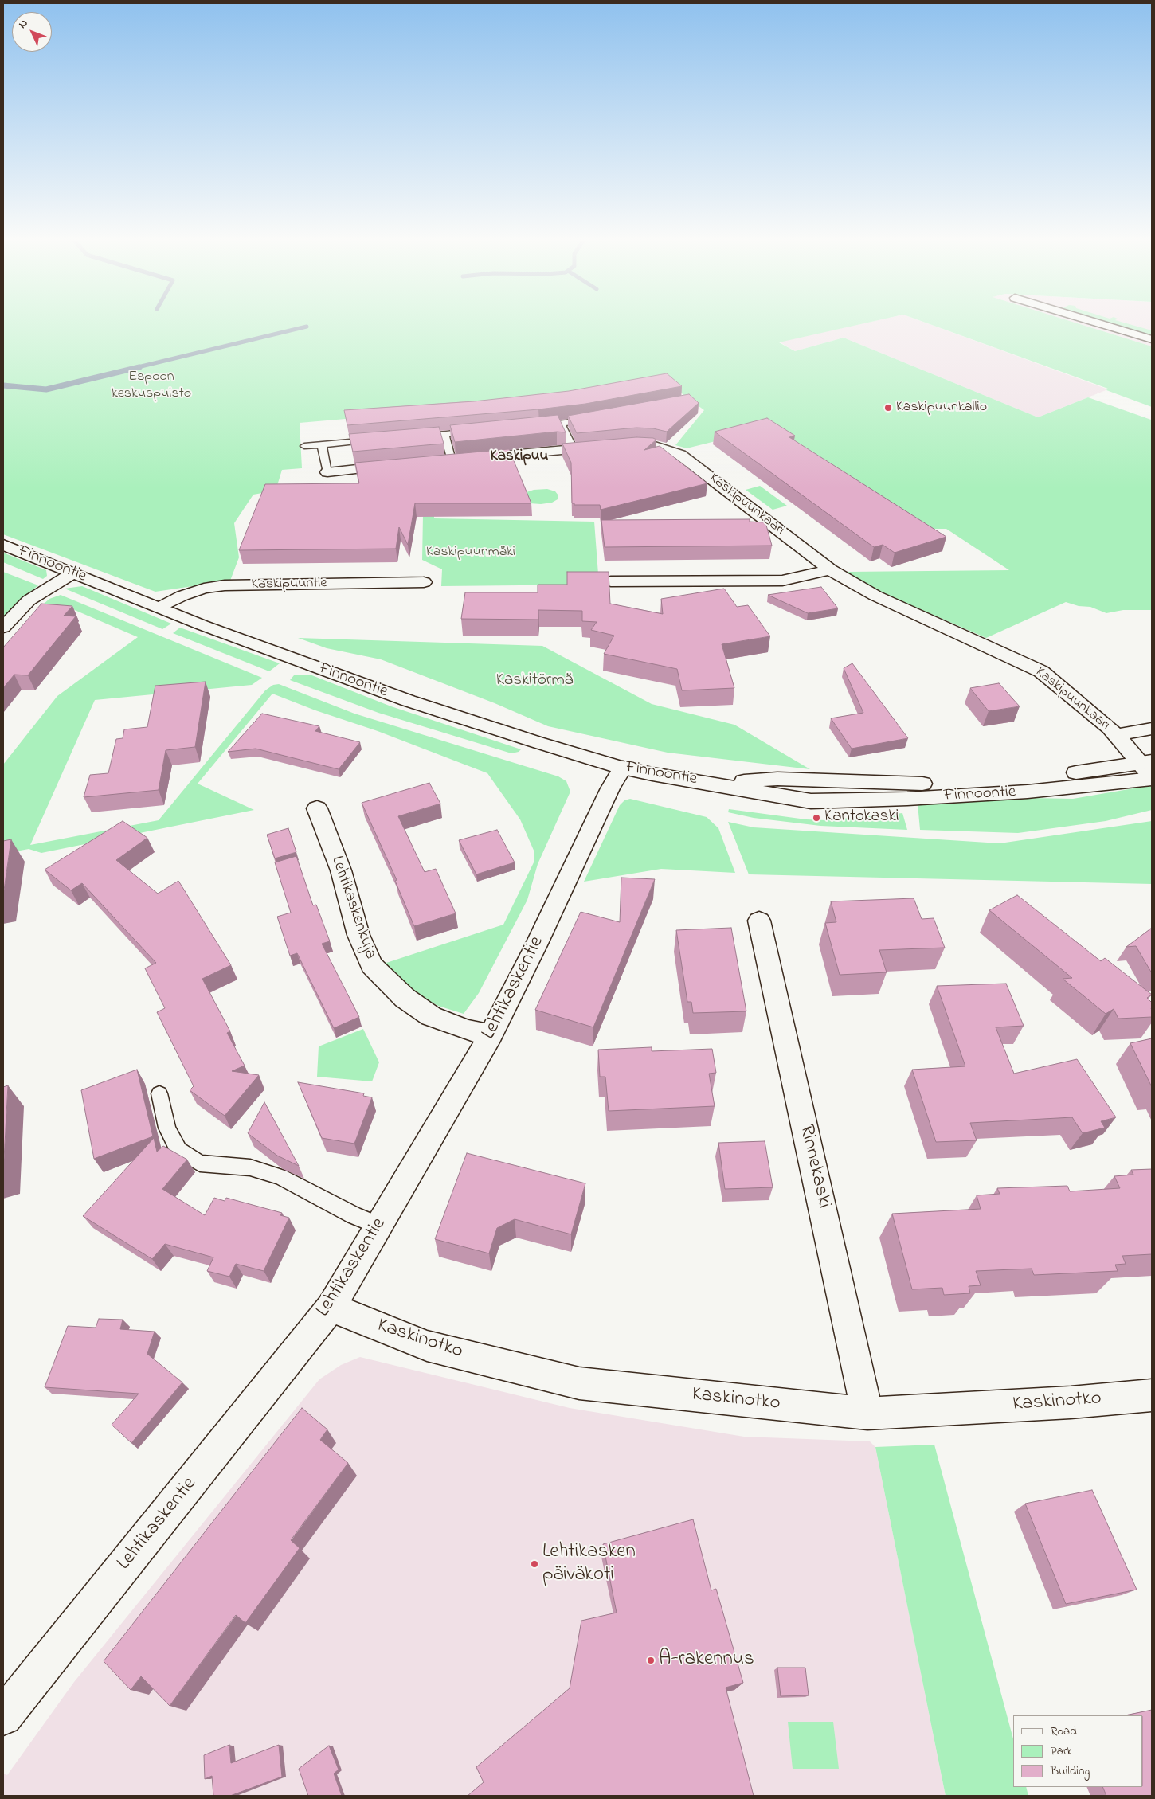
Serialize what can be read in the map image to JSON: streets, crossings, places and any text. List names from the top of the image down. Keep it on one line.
{"streets":{"street":["Kaskipuunkaari","Finnoontie","Kaskipuuntie","Lehtikaskenkuja","Lehtikaskentie","Rinnekaski","Kaskinotko"]},"crossings":[["Kaskipuunkaari","Finnoontie"],["Finnoontie","Kaskipuuntie"],["Finnoontie","Lehtikaskentie"],["Lehtikaskenkuja","Lehtikaskentie"],["Lehtikaskentie","Kaskinotko"],["Rinnekaski","Kaskinotko"]],"districts":["Kaskipuu"],"parks":["Espoon keskuspuisto","Kaskipuunmäki","Kaskitörmä"],"places":["Kaskipuunkallio","Kantokaski","Lehtikasken päiväkoti","A-rakennus"],"legend":["Road","Park","Building"],"north":"top left"}
